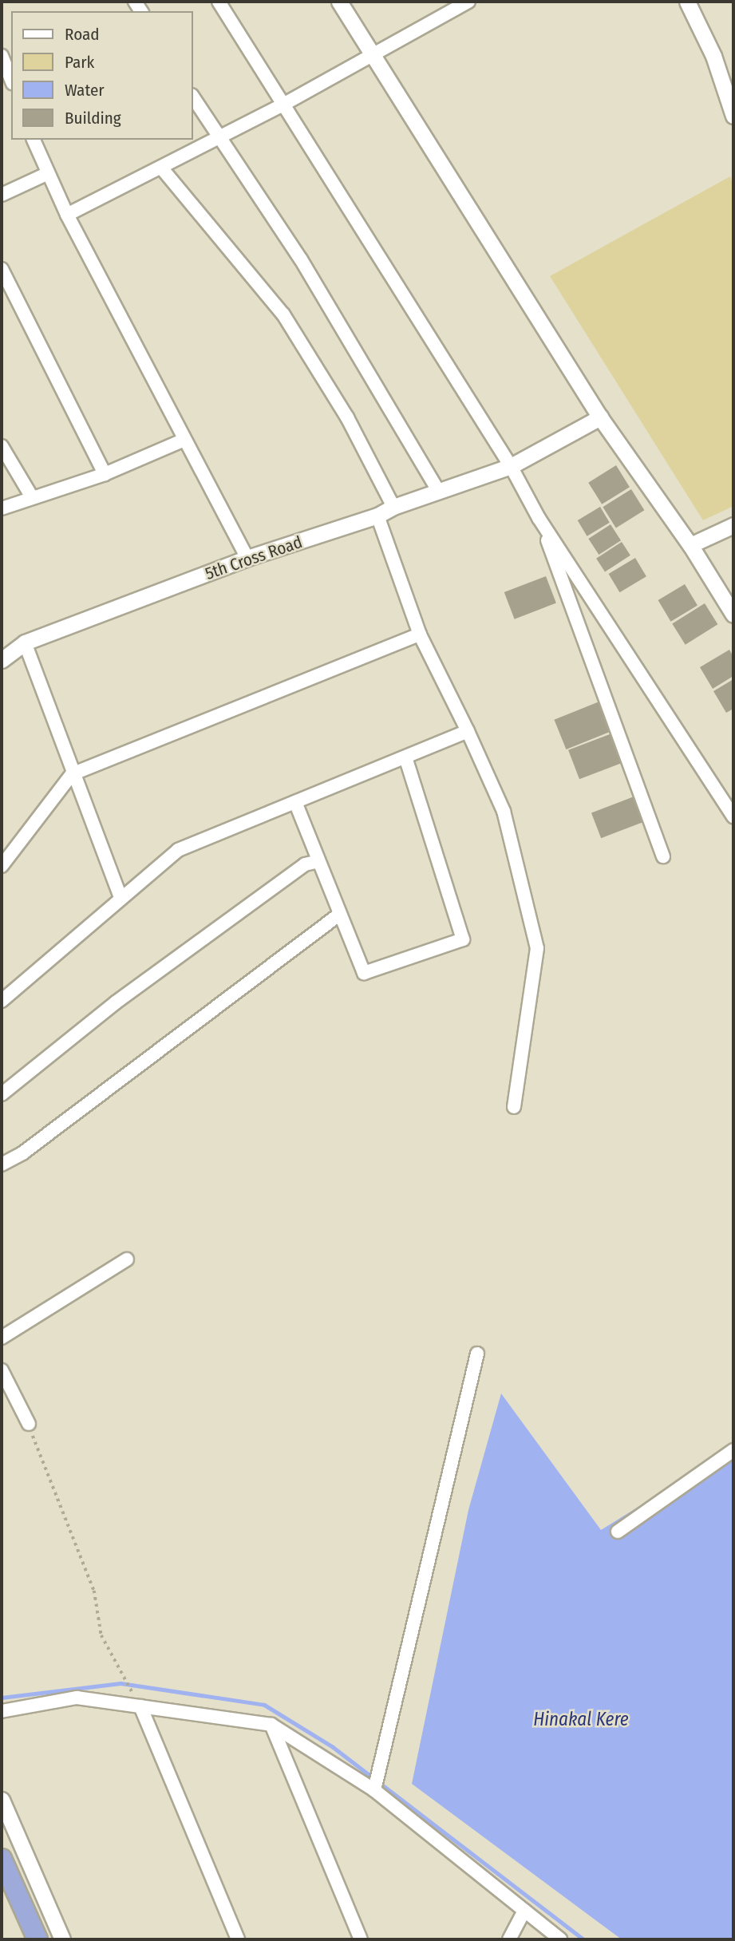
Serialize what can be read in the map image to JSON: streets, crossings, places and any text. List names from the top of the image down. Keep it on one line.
{"streets":{"street":["5th Cross Road"]},"water":["Hinakal Kere"],"legend":["Road","Park","Water","Building"]}
